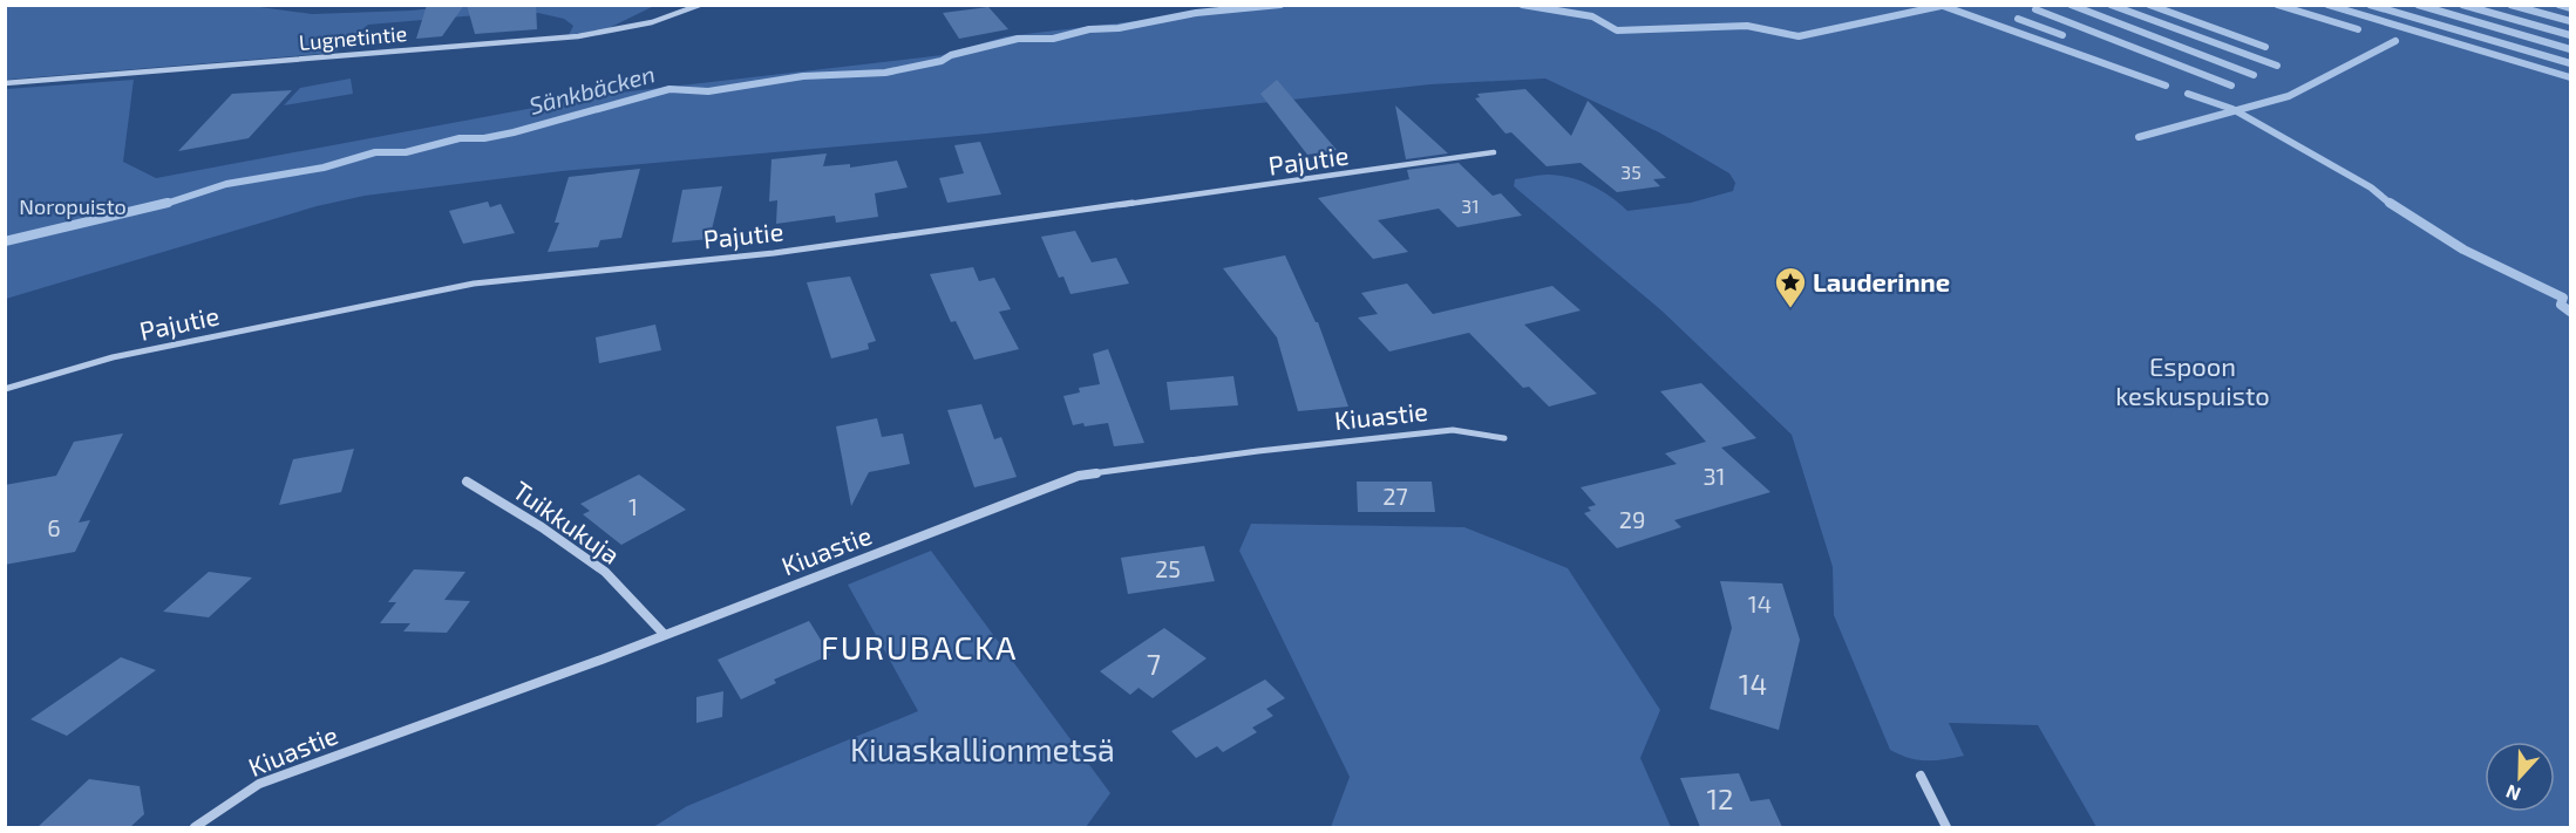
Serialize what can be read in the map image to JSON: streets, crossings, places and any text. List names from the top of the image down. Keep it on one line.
{"streets":{"street":["Lugnetintie","Pajutie","Kiuastie","Tuikkukuja"]},"crossings":[["Kiuastie","Tuikkukuja"]],"districts":["FURUBACKA"],"water":["Sänkbäcken"],"parks":["Noropuisto","Espoon keskuspuisto","Kiuaskallionmetsä"],"places":{"place":["Lauderinne"]},"house_numbers":["35","31","31","27","1","29","6","25","14","7","14","12"],"north":"bottom"}
